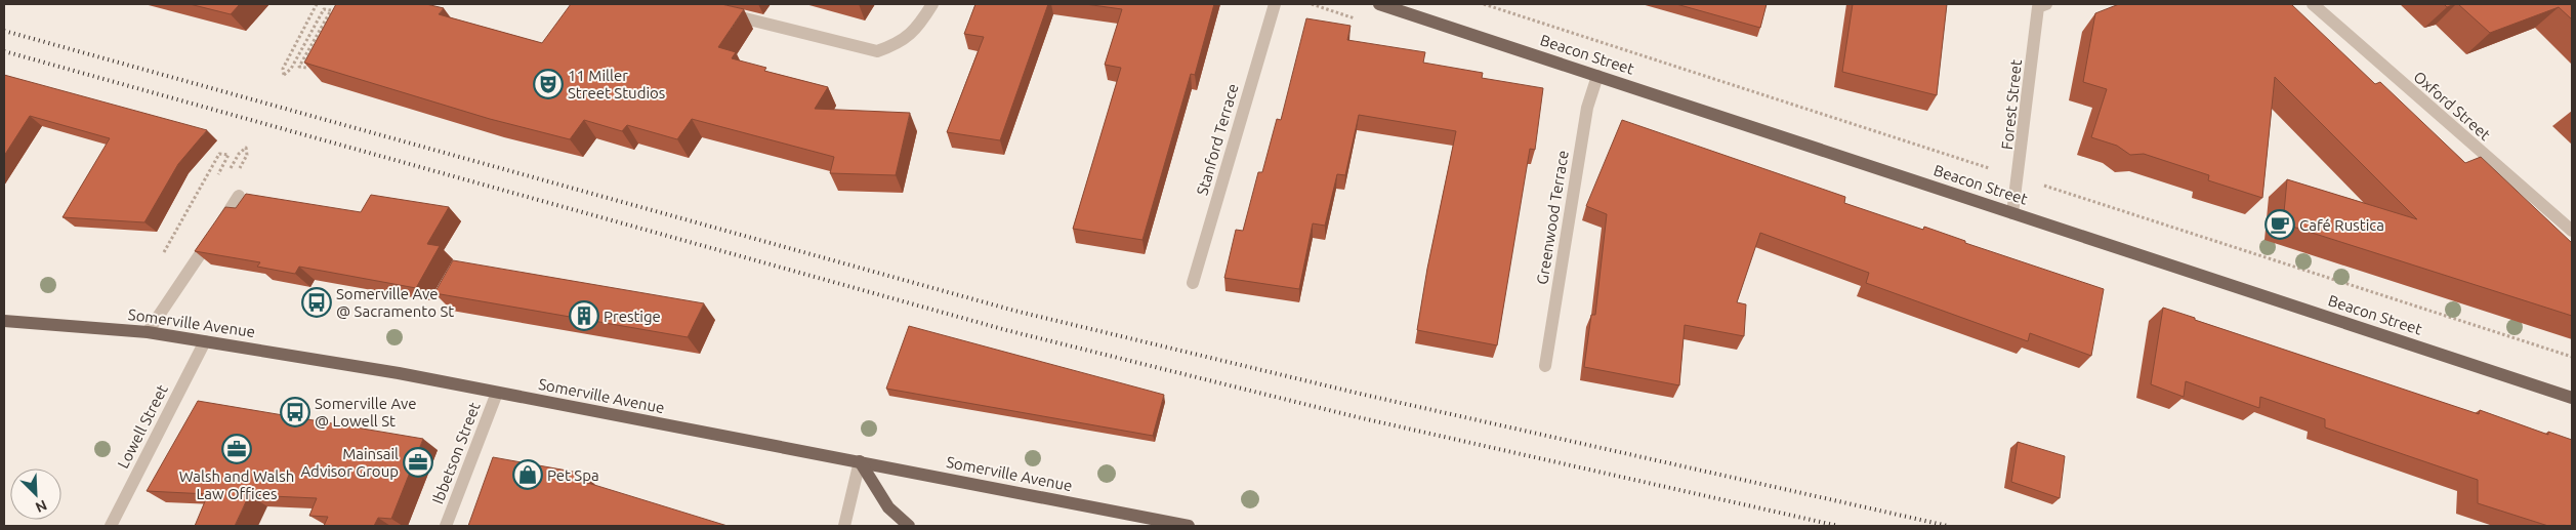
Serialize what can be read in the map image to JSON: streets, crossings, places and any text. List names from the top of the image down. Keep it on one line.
{"streets":{"main road":["Beacon Street","Somerville Avenue"],"street":["Forest Street","Oxford Street","Stanford Terrace","Greenwood Terrace","Lowell Street","Ibbetson Street"]},"crossings":[["Beacon Street","Forest Street"],["Beacon Street","Greenwood Terrace"],["Somerville Avenue","Lowell Street"],["Somerville Avenue","Ibbetson Street"]],"places":{"theatre":["11 Miller Street Studios"],"cafe":["Café Rustica"],"bus stop":["Somerville Ave @ Sacramento St","Somerville Ave @ Lowell St"],"building":["Prestige"],"office":["Walsh and Walsh Law Offices","Mainsail Advisor Group"],"shop":["Pet Spa"]},"north":"bottom right"}
